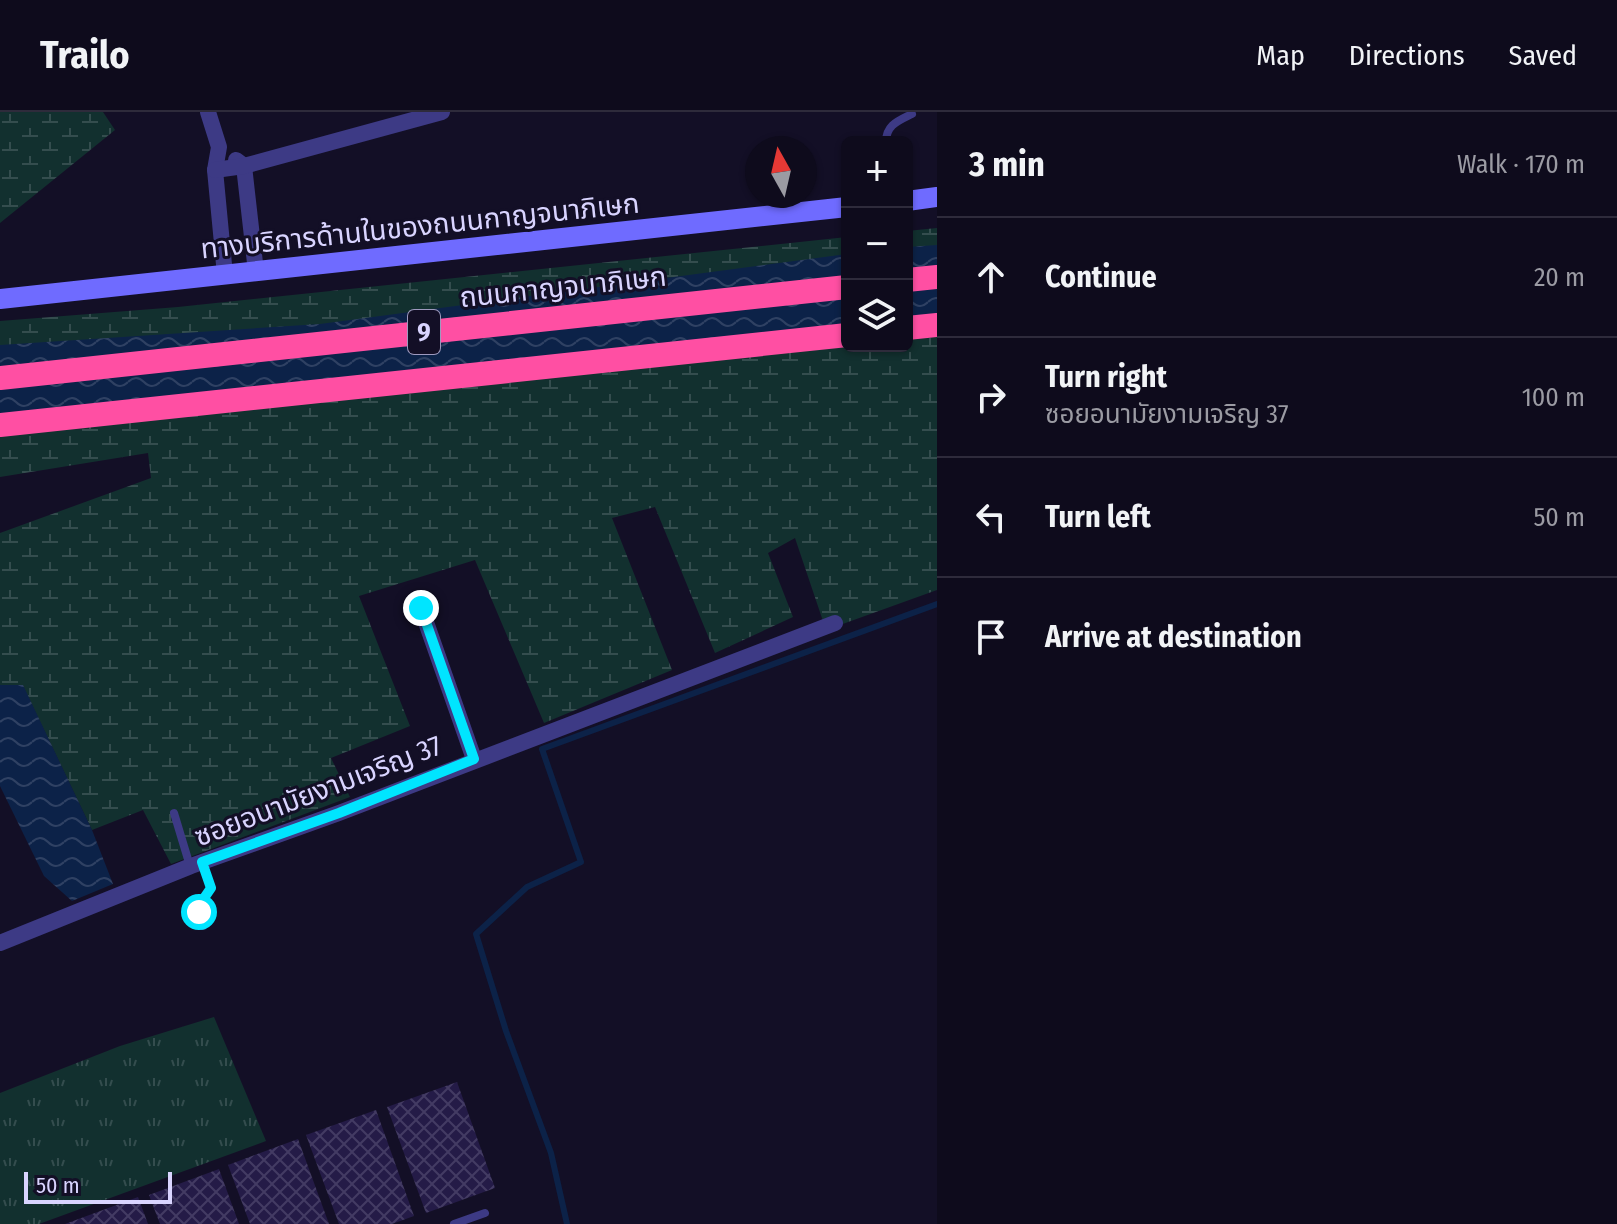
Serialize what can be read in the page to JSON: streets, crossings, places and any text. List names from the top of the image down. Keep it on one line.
{"streets":{"highway":["ถนนกาญจนาภิเษก","9"],"main road":["ทางบริการด้านในของถนนกาญจนาภิเษก"],"street":["ซอยอนามัยงามเจริญ 37"]},"scale_bar":"50 m","north":"top","page":{"header":"Trailo","nav":["Map","Directions","Saved"],"heading":["3 min","Walk · 170 m"],"map_buttons":["+","−"],"list":[["Continue","20 m"],["Turn right","ซอยอนามัยงามเจริญ 37","100 m"],["Turn left","50 m"],"Arrive at destination"],"scale":"50 m"}}
